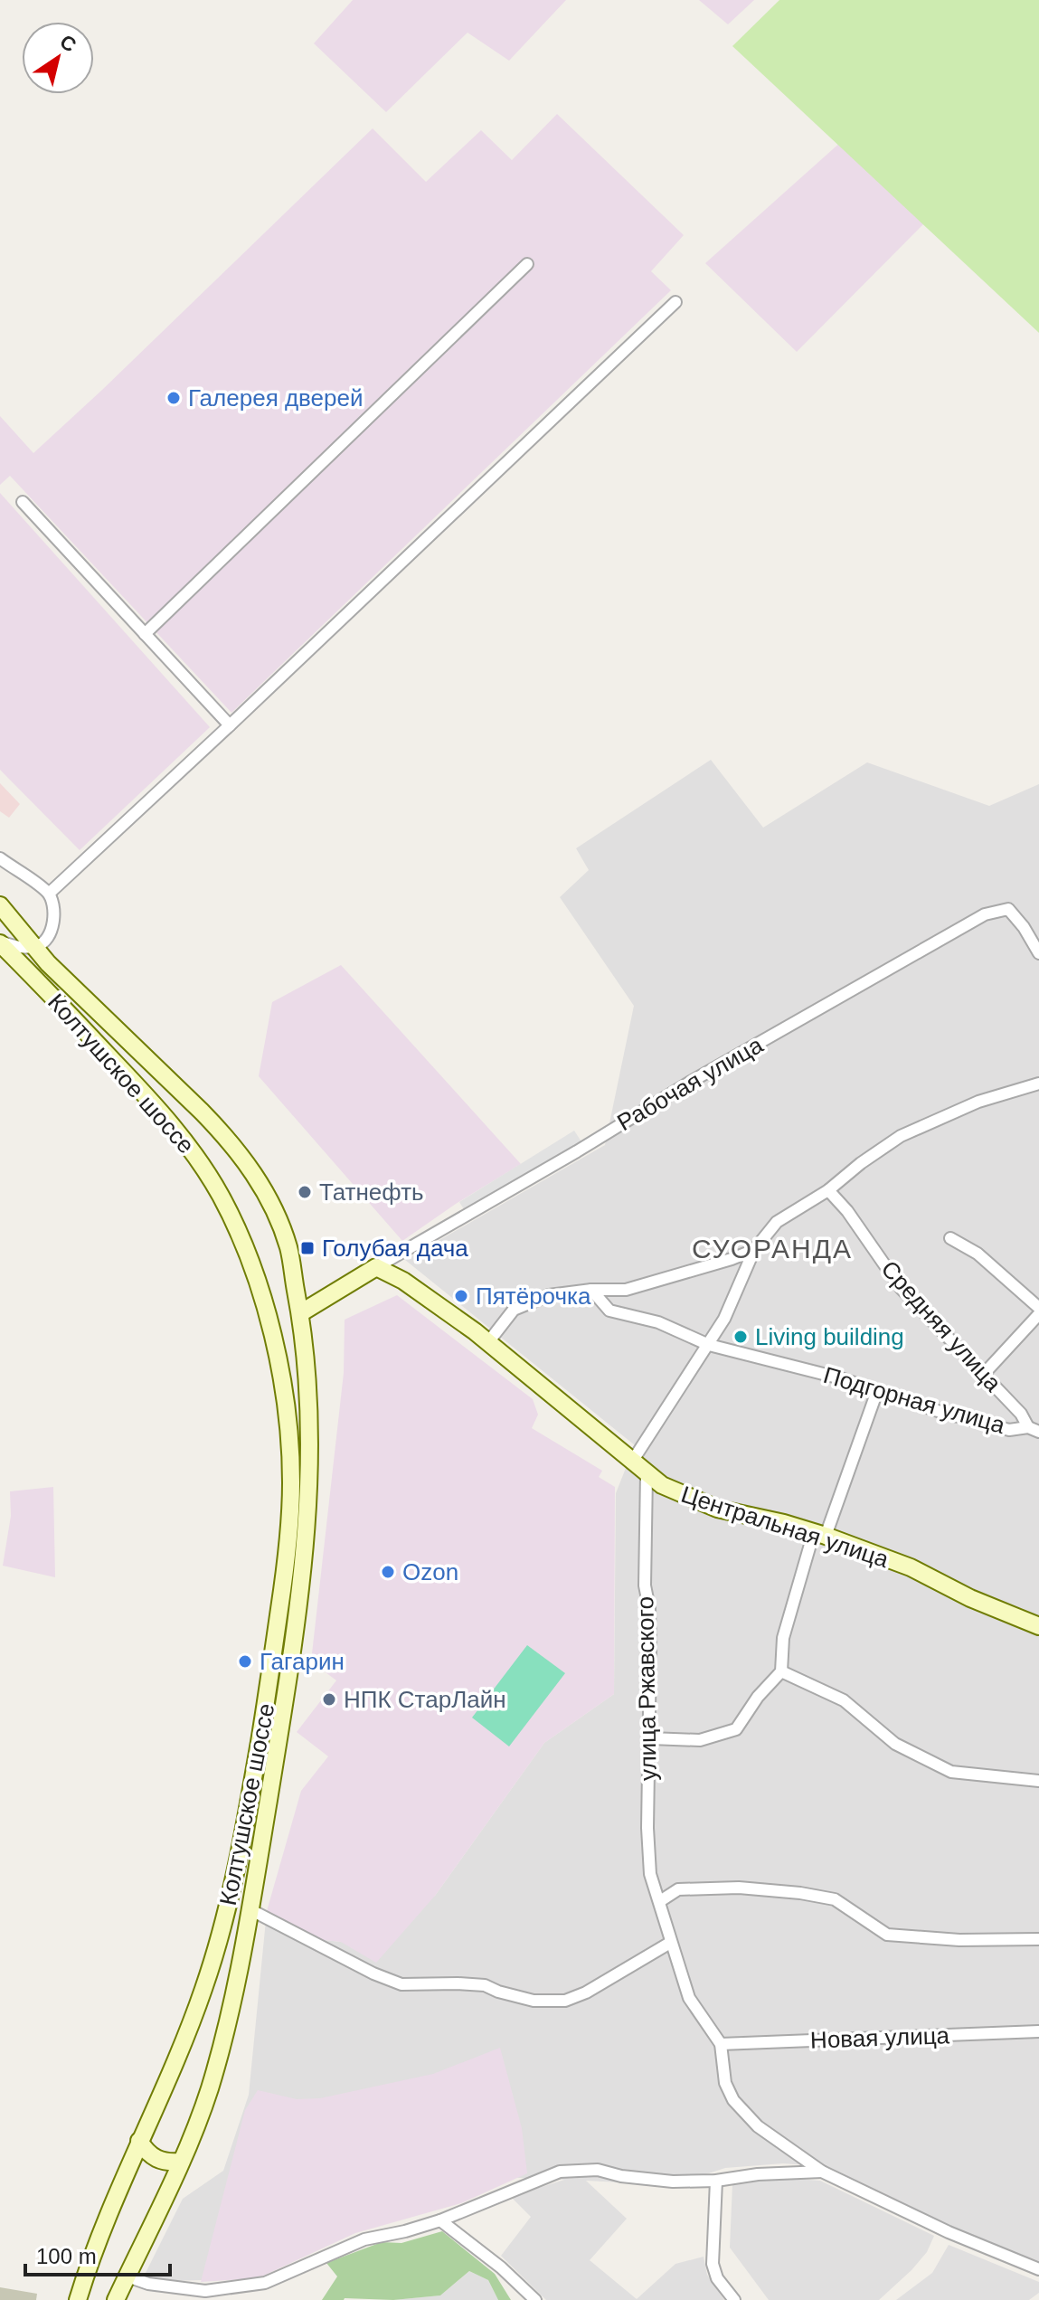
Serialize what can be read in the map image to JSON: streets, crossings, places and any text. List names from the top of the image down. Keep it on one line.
{"streets":{"main road":["Колтушское шоссе","Центральная улица"],"street":["Рабочая улица","Средняя улица","Подгорная улица","улица Ржавского","Новая улица"]},"crossings":[["Рабочая улица","Центральная улица"],["Средняя улица","Подгорная улица"],["Центральная улица","улица Ржавского"],["улица Ржавского","Новая улица"]],"districts":["СУОРАНДА"],"places":{"other":["Галерея дверей","Татнефть","Пятёрочка","Living building","Ozon","Гагарин","НПК СтарЛайн"],"transit":["Голубая дача"]},"scale_bar":"100 m","north":"top right"}
